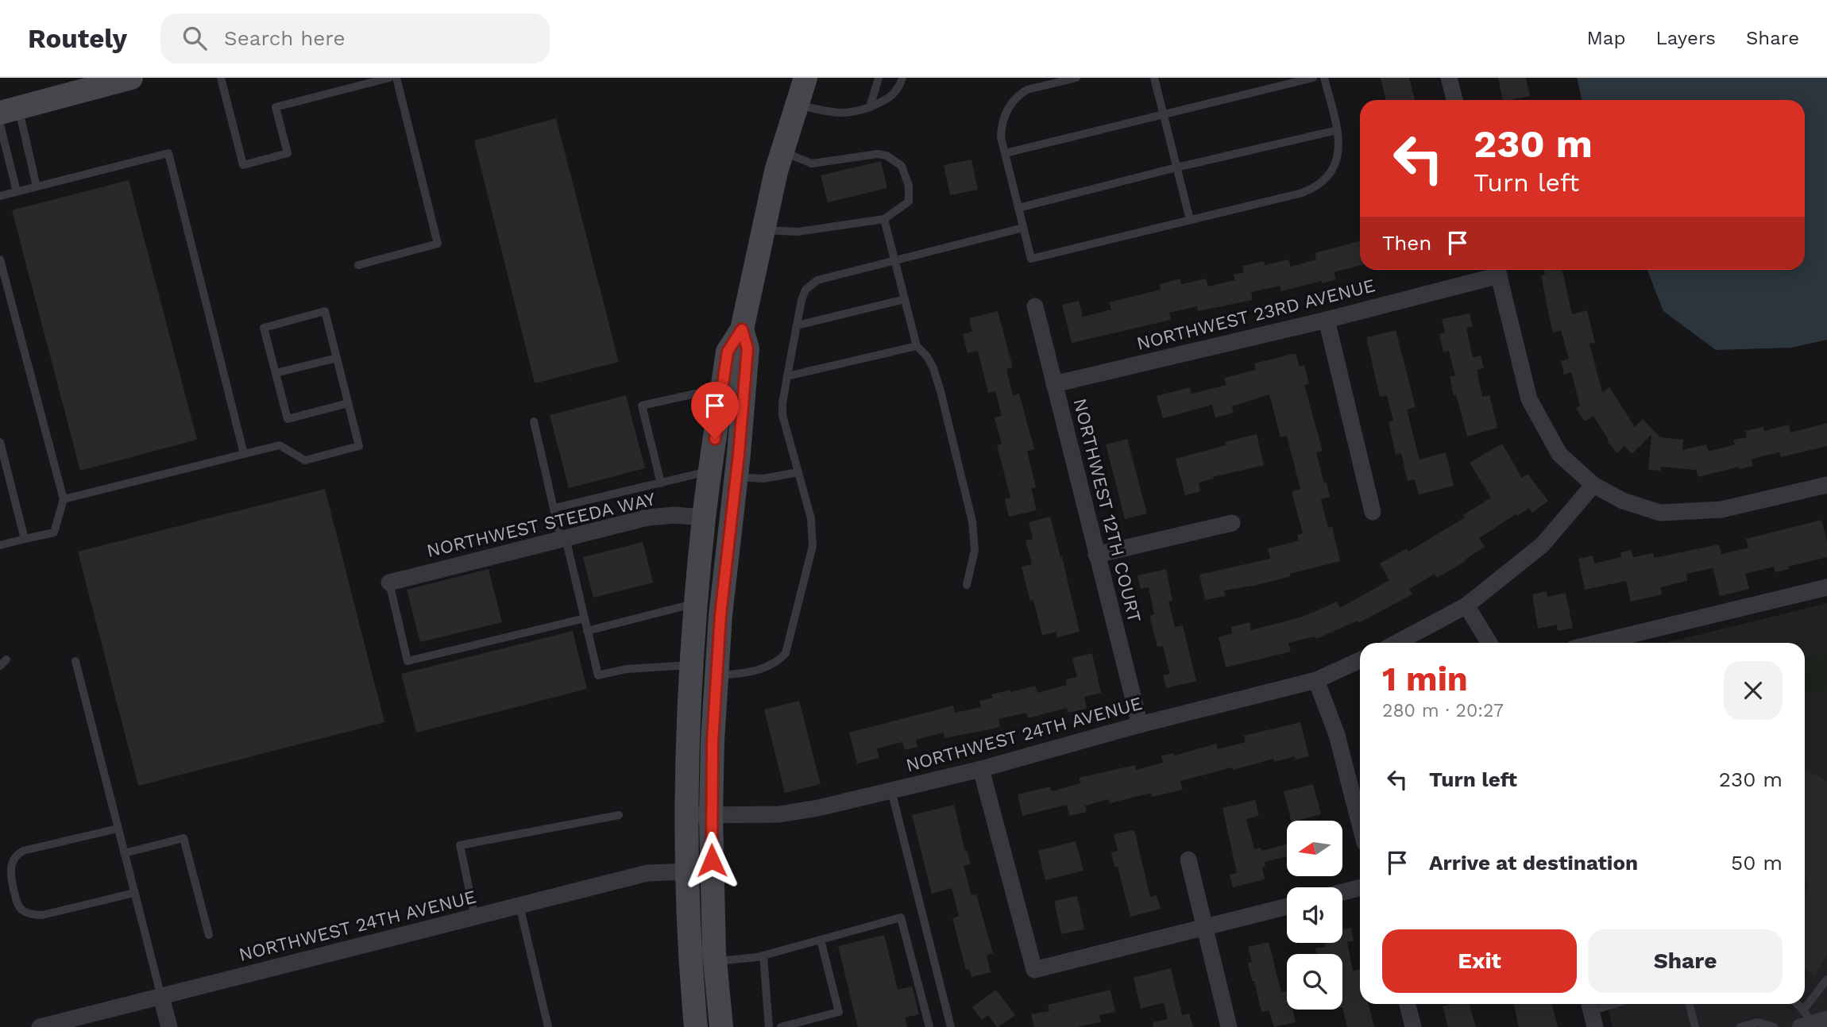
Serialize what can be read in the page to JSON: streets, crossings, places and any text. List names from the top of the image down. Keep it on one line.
{"streets":{"street":["NORTHWEST 23RD AVENUE","NORTHWEST 12TH COURT","NORTHWEST STEEDA WAY","NORTHWEST 24TH AVENUE"]},"crossings":[["NORTHWEST 23RD AVENUE","NORTHWEST 12TH COURT"],["NORTHWEST 12TH COURT","NORTHWEST 24TH AVENUE"]],"north":"left","page":{"header":"Routely","search":"Search here","nav":["Map","Layers","Share"],"turn":["230 m","Turn left"],"then":"Then","heading":["1 min","280 m · 20:27"],"list":[{"name":"Turn left","value":"230 m"},{"name":"Arrive at destination","value":"50 m"}],"buttons":["Exit","Share"]}}
